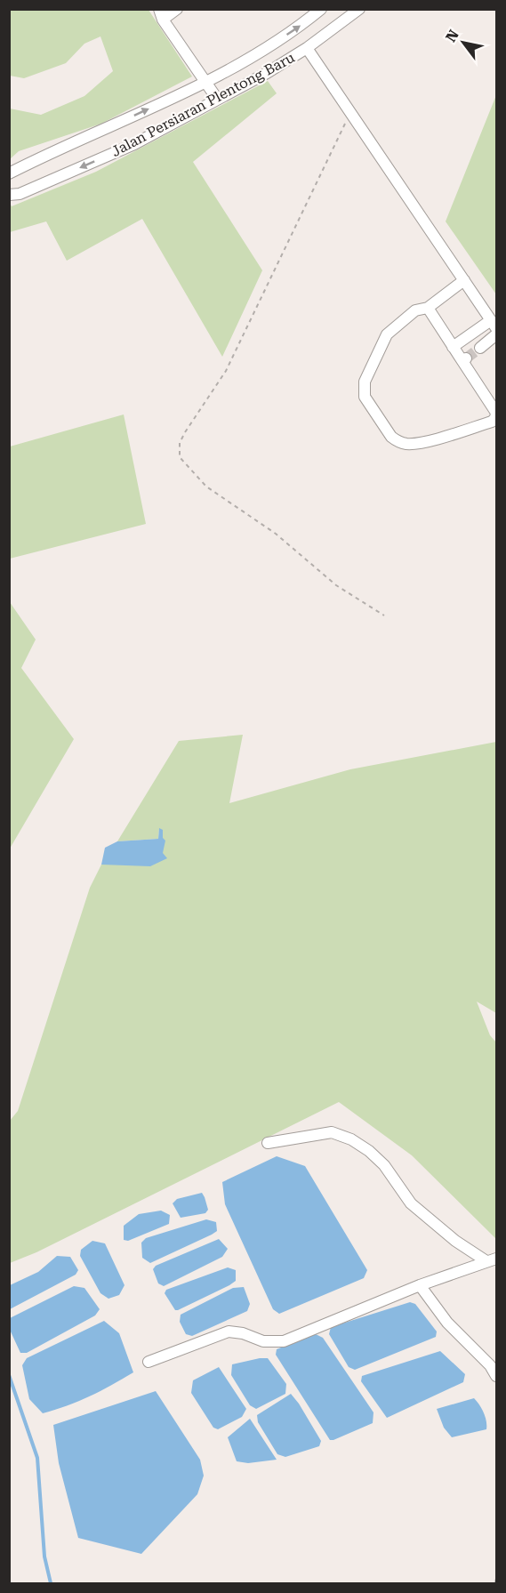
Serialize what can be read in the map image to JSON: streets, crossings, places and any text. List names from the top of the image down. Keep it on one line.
{"streets":{"street":["Jalan Persiaran Plentong Baru"]},"north":"top left"}
